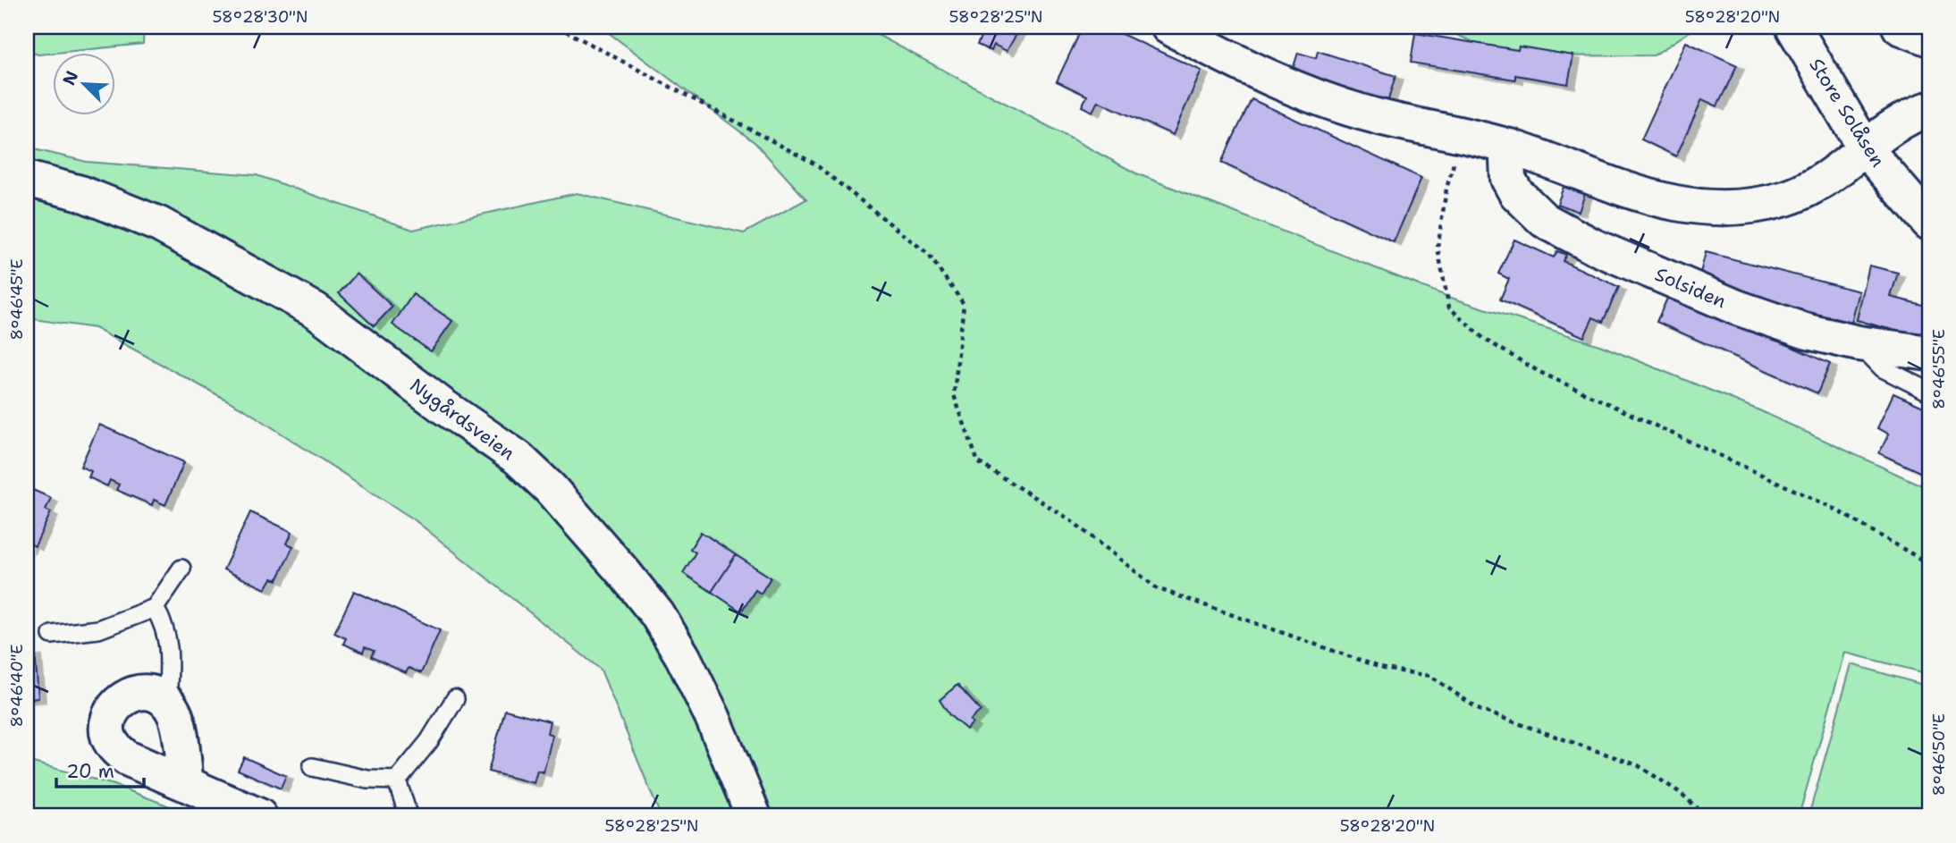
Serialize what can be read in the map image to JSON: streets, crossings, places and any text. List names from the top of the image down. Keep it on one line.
{"streets":{"street":["Store Solåsen","Solsiden","Nygårdsveien"]},"scale_bar":"20 m","north":"top left","coordinates":["58°28'30\"N","58°28'25\"N","58°28'20\"N","8°46'45\"E","8°46'55\"E","8°46'40\"E","8°46'50\"E"]}
